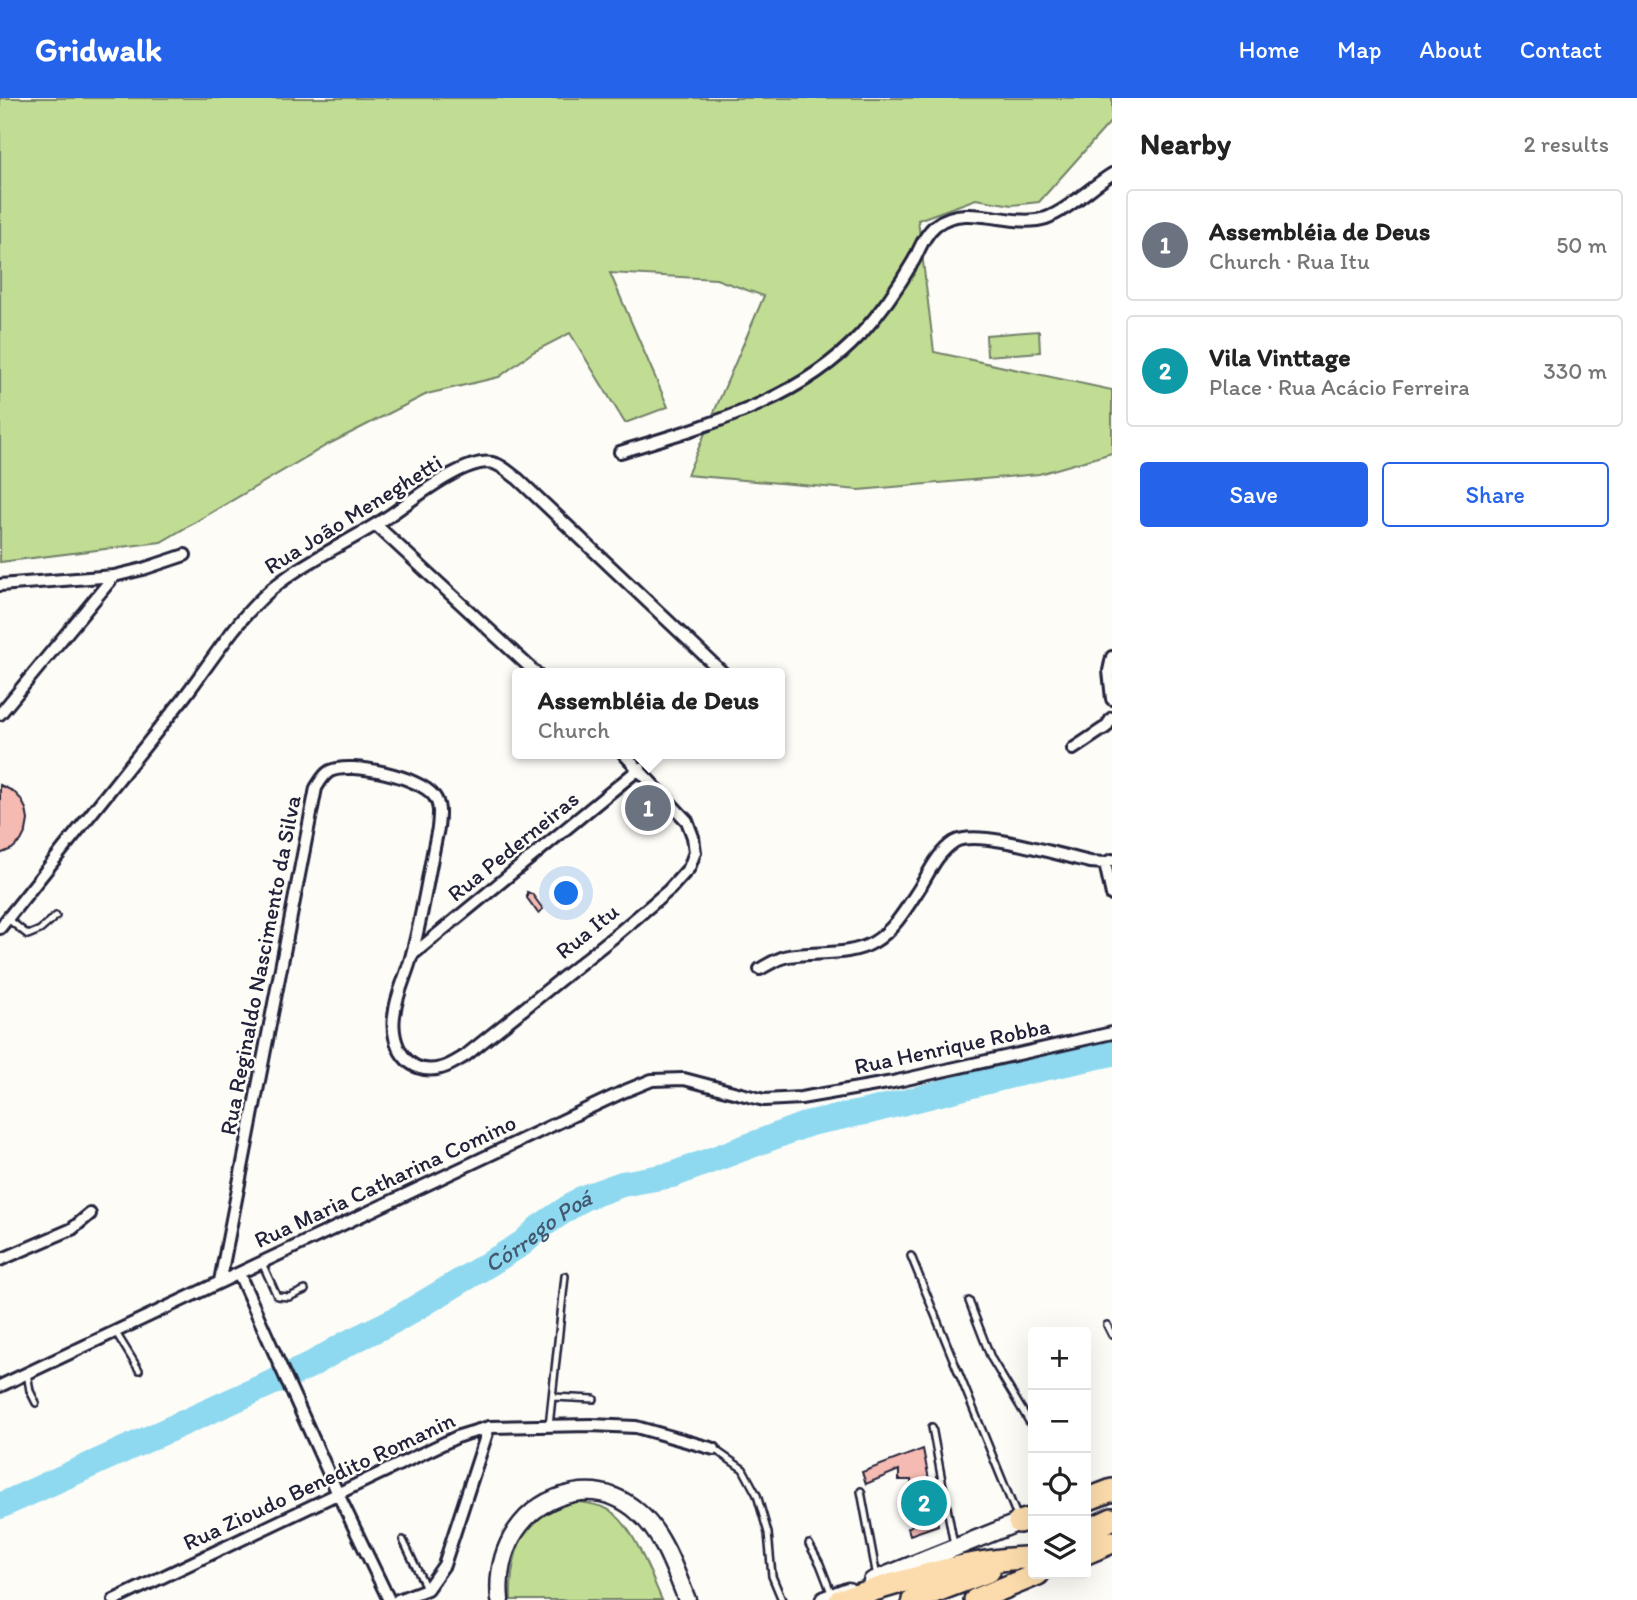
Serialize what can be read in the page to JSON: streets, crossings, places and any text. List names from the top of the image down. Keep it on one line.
{"streets":{"street":["Rua João Meneghetti","Rua Pederneiras","Rua Itu","Rua Reginaldo Nascimento da Silva","Rua Henrique Robba","Rua Maria Catharina Comino","Rua Zioudo Benedito Romanin"]},"crossings":[["Rua Pederneiras","Rua Itu"],["Rua Pederneiras","Rua Reginaldo Nascimento da Silva"],["Rua Itu","Rua Reginaldo Nascimento da Silva"],["Rua Reginaldo Nascimento da Silva","Rua Maria Catharina Comino"],["Rua Henrique Robba","Rua Maria Catharina Comino"]],"water":["Córrego Poá"],"page":{"header":"Gridwalk","nav":["Home","Map","About","Contact"],"heading":["Nearby","2 results"],"list":[{"mark":"1","name":"Assembléia de Deus","note":"Church · Rua Itu","value":"50 m"},{"mark":"2","name":"Vila Vinttage","note":"Place · Rua Acácio Ferreira","value":"330 m"}],"buttons":["Save","Share"],"popup":["Assembléia de Deus","Church"],"pins":["1","2"],"map_buttons":["+","−"]}}
